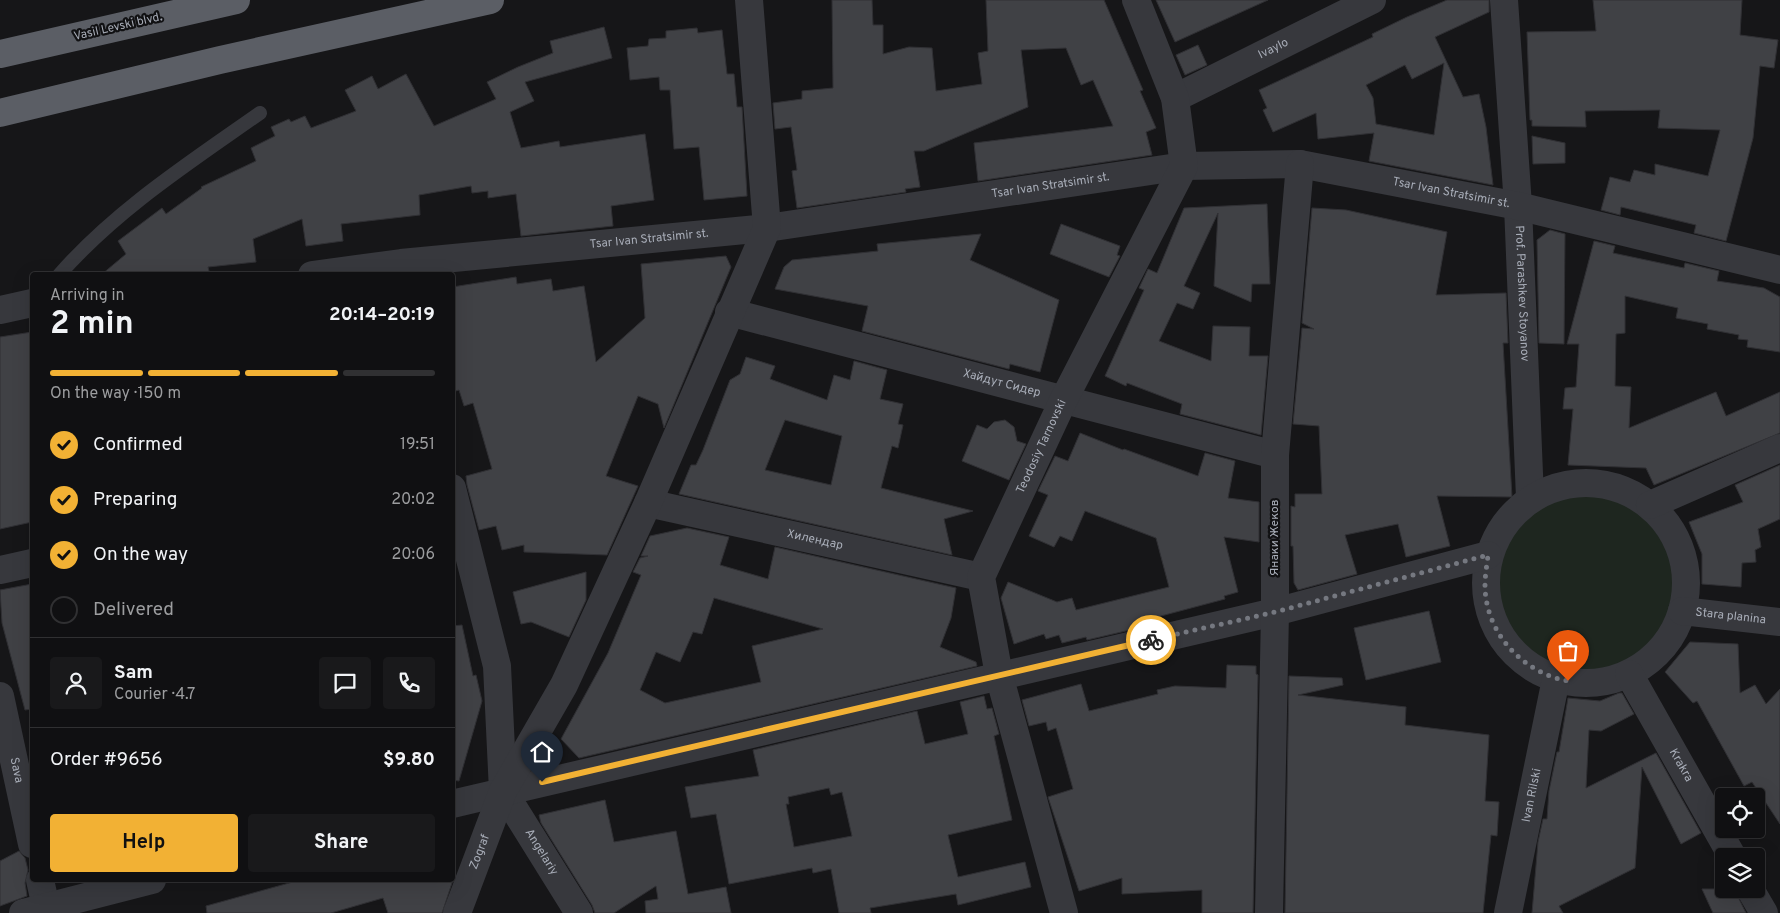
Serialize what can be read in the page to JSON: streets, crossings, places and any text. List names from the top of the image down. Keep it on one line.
{"streets":{"highway":["Vasil Levski blvd."],"street":["Ivaylo","Tsar Ivan Stratsimir st.","Prof. Parashkev Stoyanov","Хайдут Сидер","Teodosiy Tarnovski","Янаки Жеков","Хилендар","Stara planina","Krakra","Sava","Ivan Rilski","Zograf","Angelariy"]},"crossings":[["Tsar Ivan Stratsimir st.","Prof. Parashkev Stoyanov"],["Tsar Ivan Stratsimir st.","Teodosiy Tarnovski"],["Tsar Ivan Stratsimir st.","Янаки Жеков"],["Хайдут Сидер","Teodosiy Tarnovski"],["Хайдут Сидер","Янаки Жеков"],["Teodosiy Tarnovski","Хилендар"],["Zograf","Angelariy"]],"page":{"heading":["2 min","Arriving in","20:14–20:19"],"panel":["Sam","Courier · 4.7","Order #9656","$9.80"],"bar":"On the way · 150 m","list":[["Confirmed","19:51"],["Preparing","20:02"],["On the way","20:06"],"Delivered"],"buttons":["Help","Share"]}}
